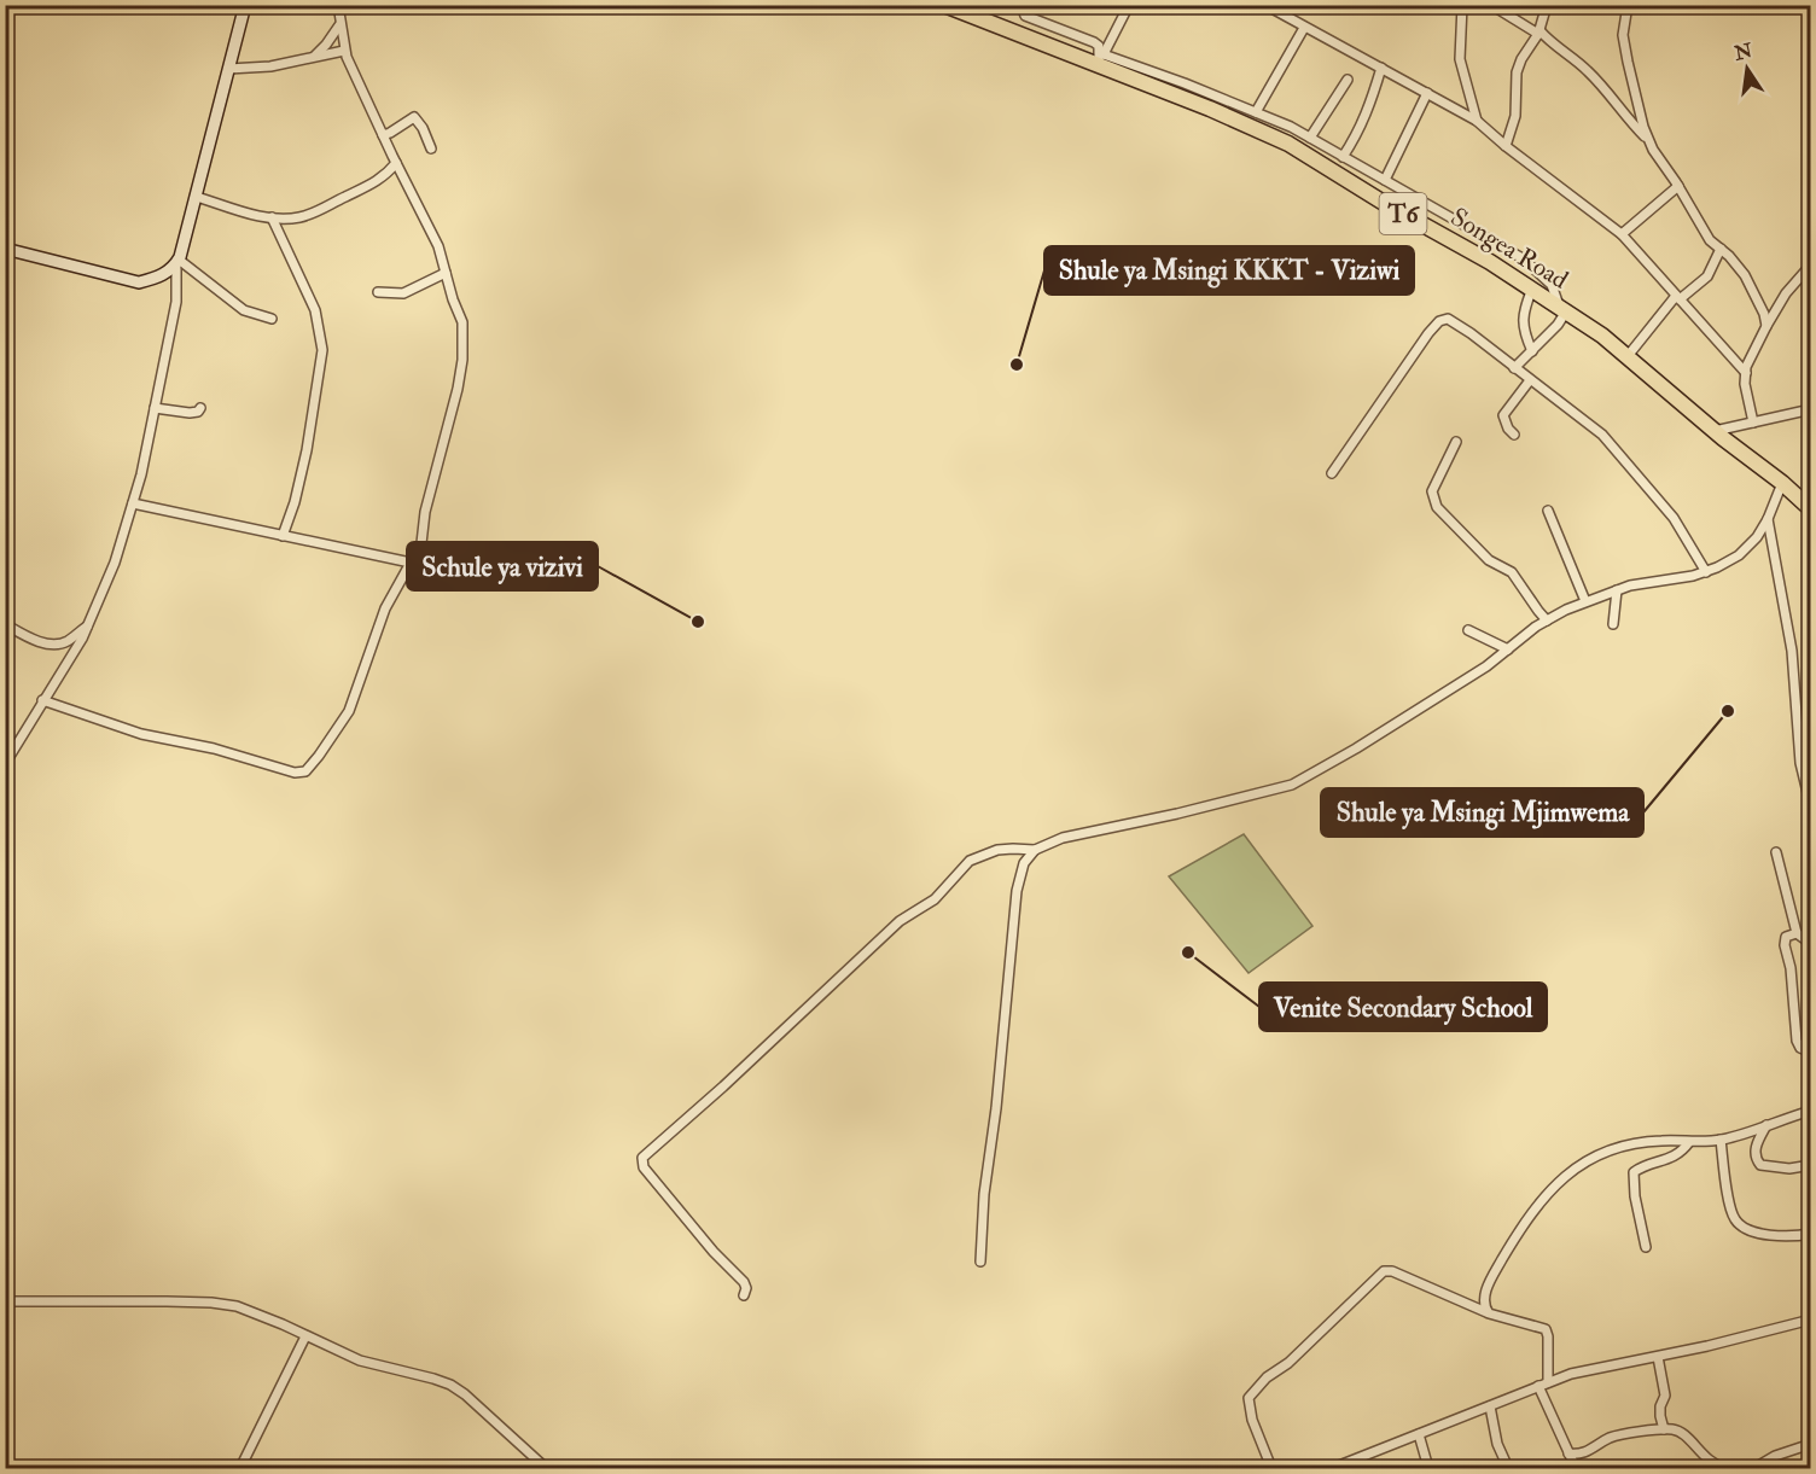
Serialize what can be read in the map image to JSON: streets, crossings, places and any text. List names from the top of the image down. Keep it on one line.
{"streets":{"highway":["T6","Songea Road"]},"places":["Shule ya Msingi KKKT - Viziwi","Schule ya vizivi","Shule ya Msingi Mjimwema","Venite Secondary School"],"north":"top"}
